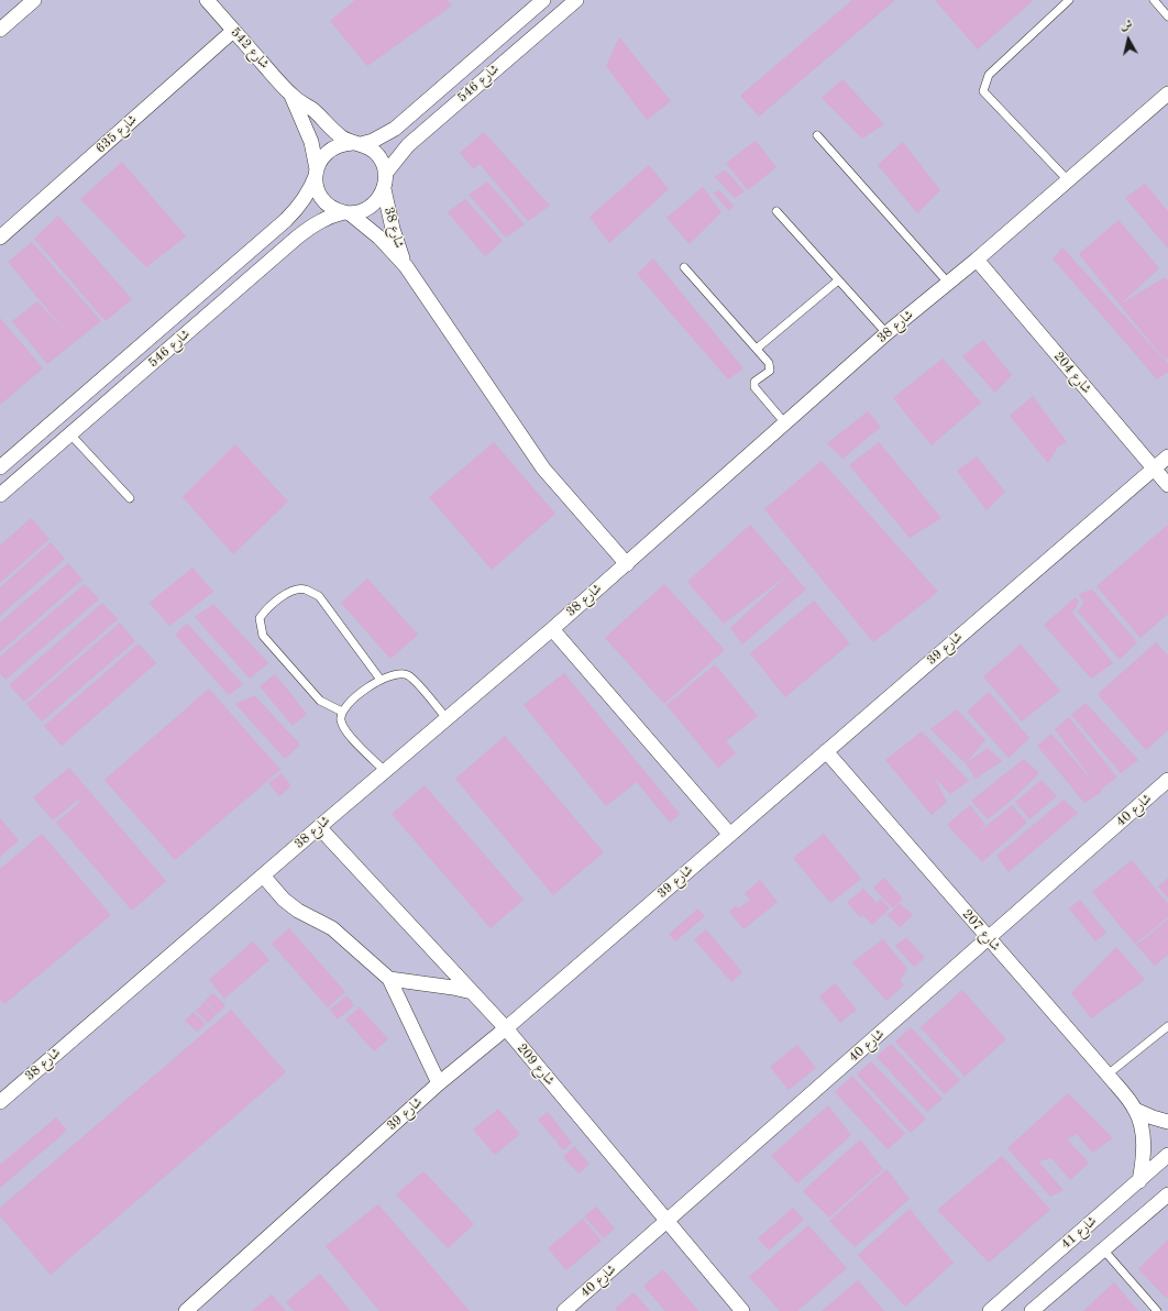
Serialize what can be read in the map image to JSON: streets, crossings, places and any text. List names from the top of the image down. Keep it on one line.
{"streets":{"street":["شارع 542","شارع 546","شارع 635","شارع 38","شارع 204","شارع 39","شارع 40","شارع 207","شارع 209","شارع 41"]},"crossings":[["شارع 542","شارع 546"],["شارع 542","شارع 635"],["شارع 542","شارع 38"],["شارع 546","شارع 38"],["شارع 38","شارع 204"],["شارع 38","شارع 209"],["شارع 204","شارع 39"],["شارع 39","شارع 207"],["شارع 39","شارع 209"],["شارع 40","شارع 207"],["شارع 40","شارع 209"],["شارع 207","شارع 41"]],"north":"top"}
